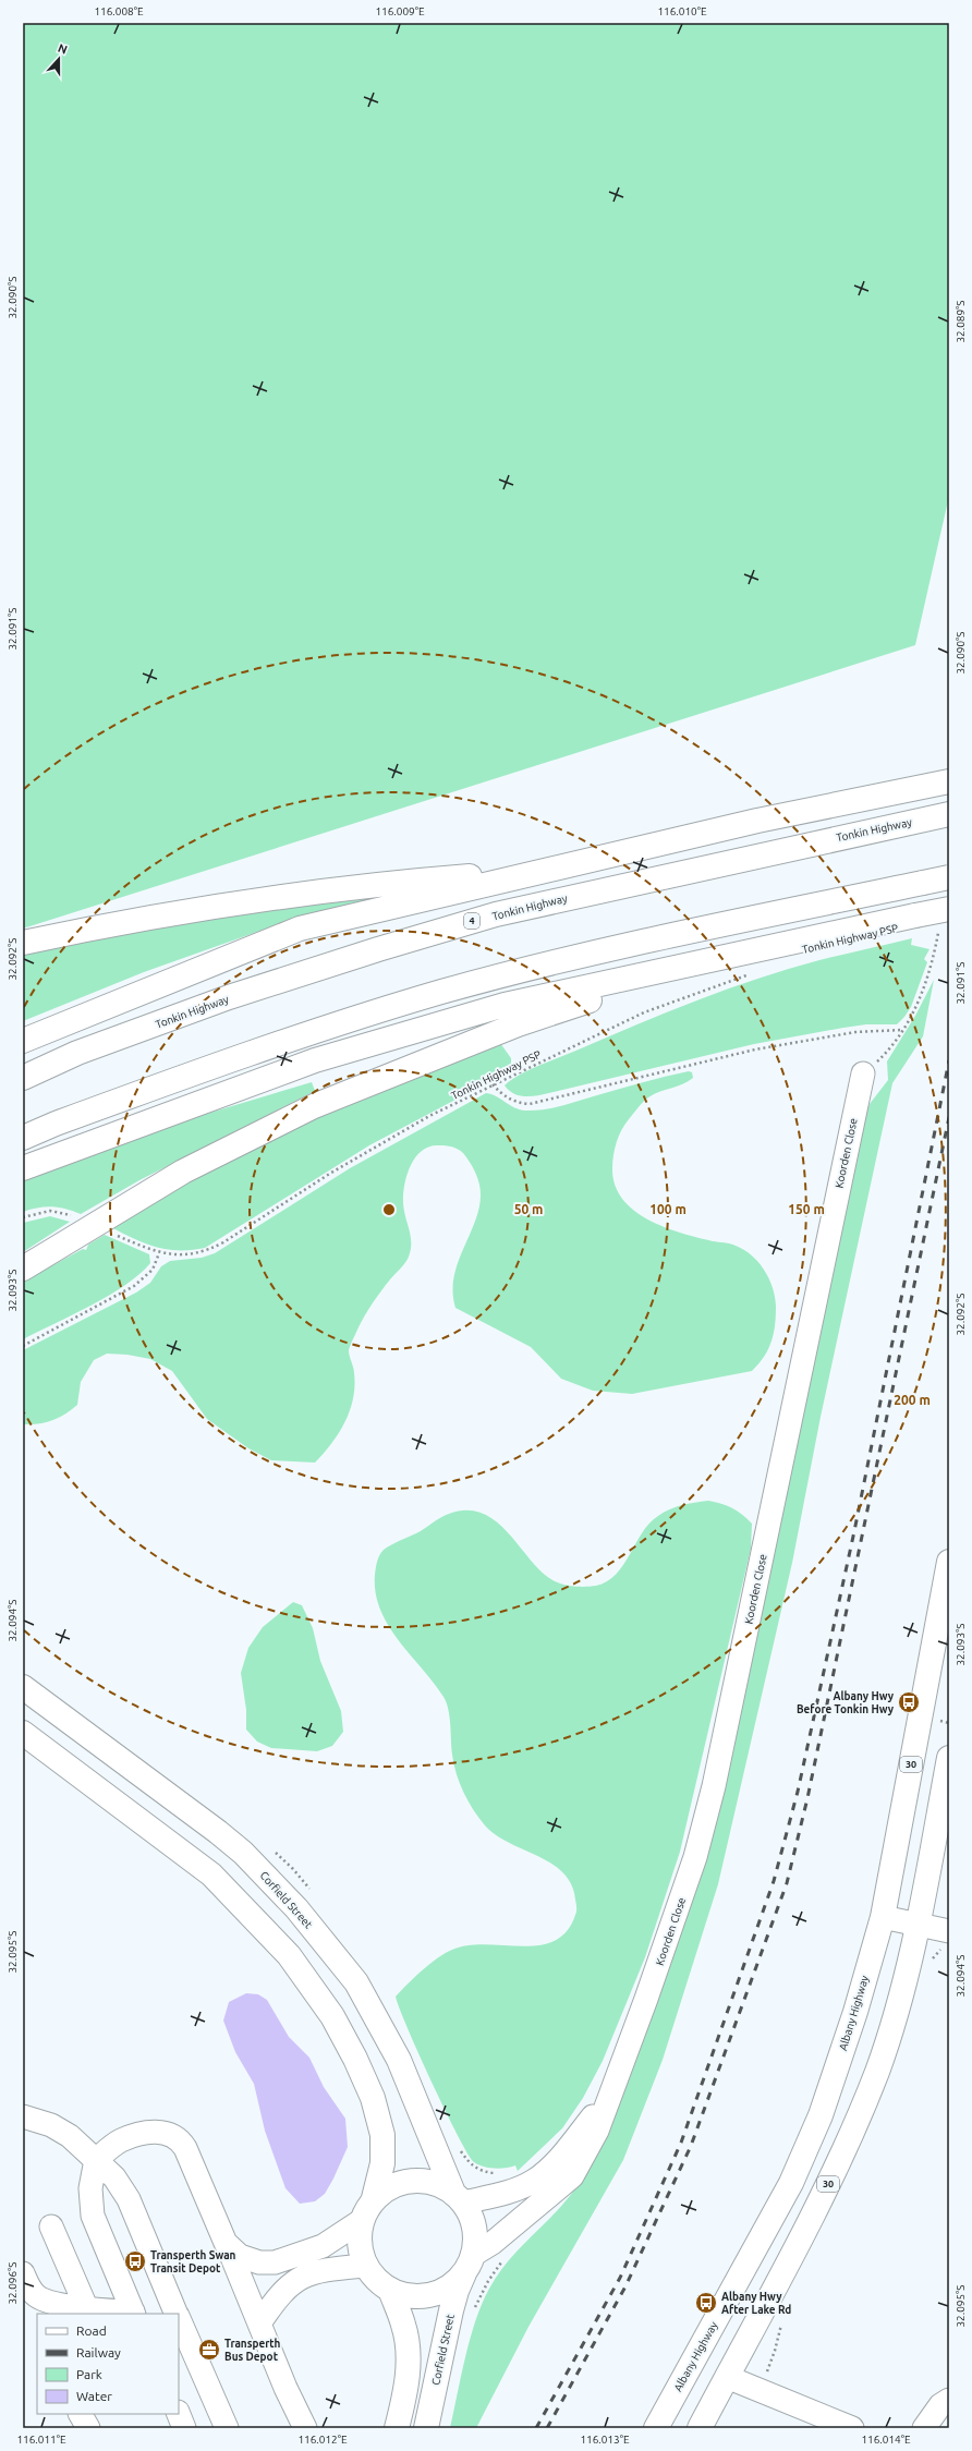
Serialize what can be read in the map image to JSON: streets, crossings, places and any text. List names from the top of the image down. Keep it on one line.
{"streets":{"main road":["Tonkin Highway","4","30","Corfield Street","Albany Highway"],"street":["Koorden Close"],"path":["Tonkin Highway PSP"]},"crossings":[["Koorden Close","Corfield Street"]],"places":{"bus stop":["Albany Hwy Before Tonkin Hwy","Transperth Swan Transit Depot","Albany Hwy After Lake Rd"],"office":["Transperth Bus Depot"]},"legend":["Road","Railway","Park","Water"],"north":"top","coordinates":["116.008°E","116.009°E","116.010°E","32.090°S","32.089°S","32.091°S","32.092°S","32.093°S","32.094°S","32.095°S","32.096°S","116.011°E","116.012°E","116.013°E","116.014°E"],"rings":["50 m","100 m","150 m","200 m"]}
